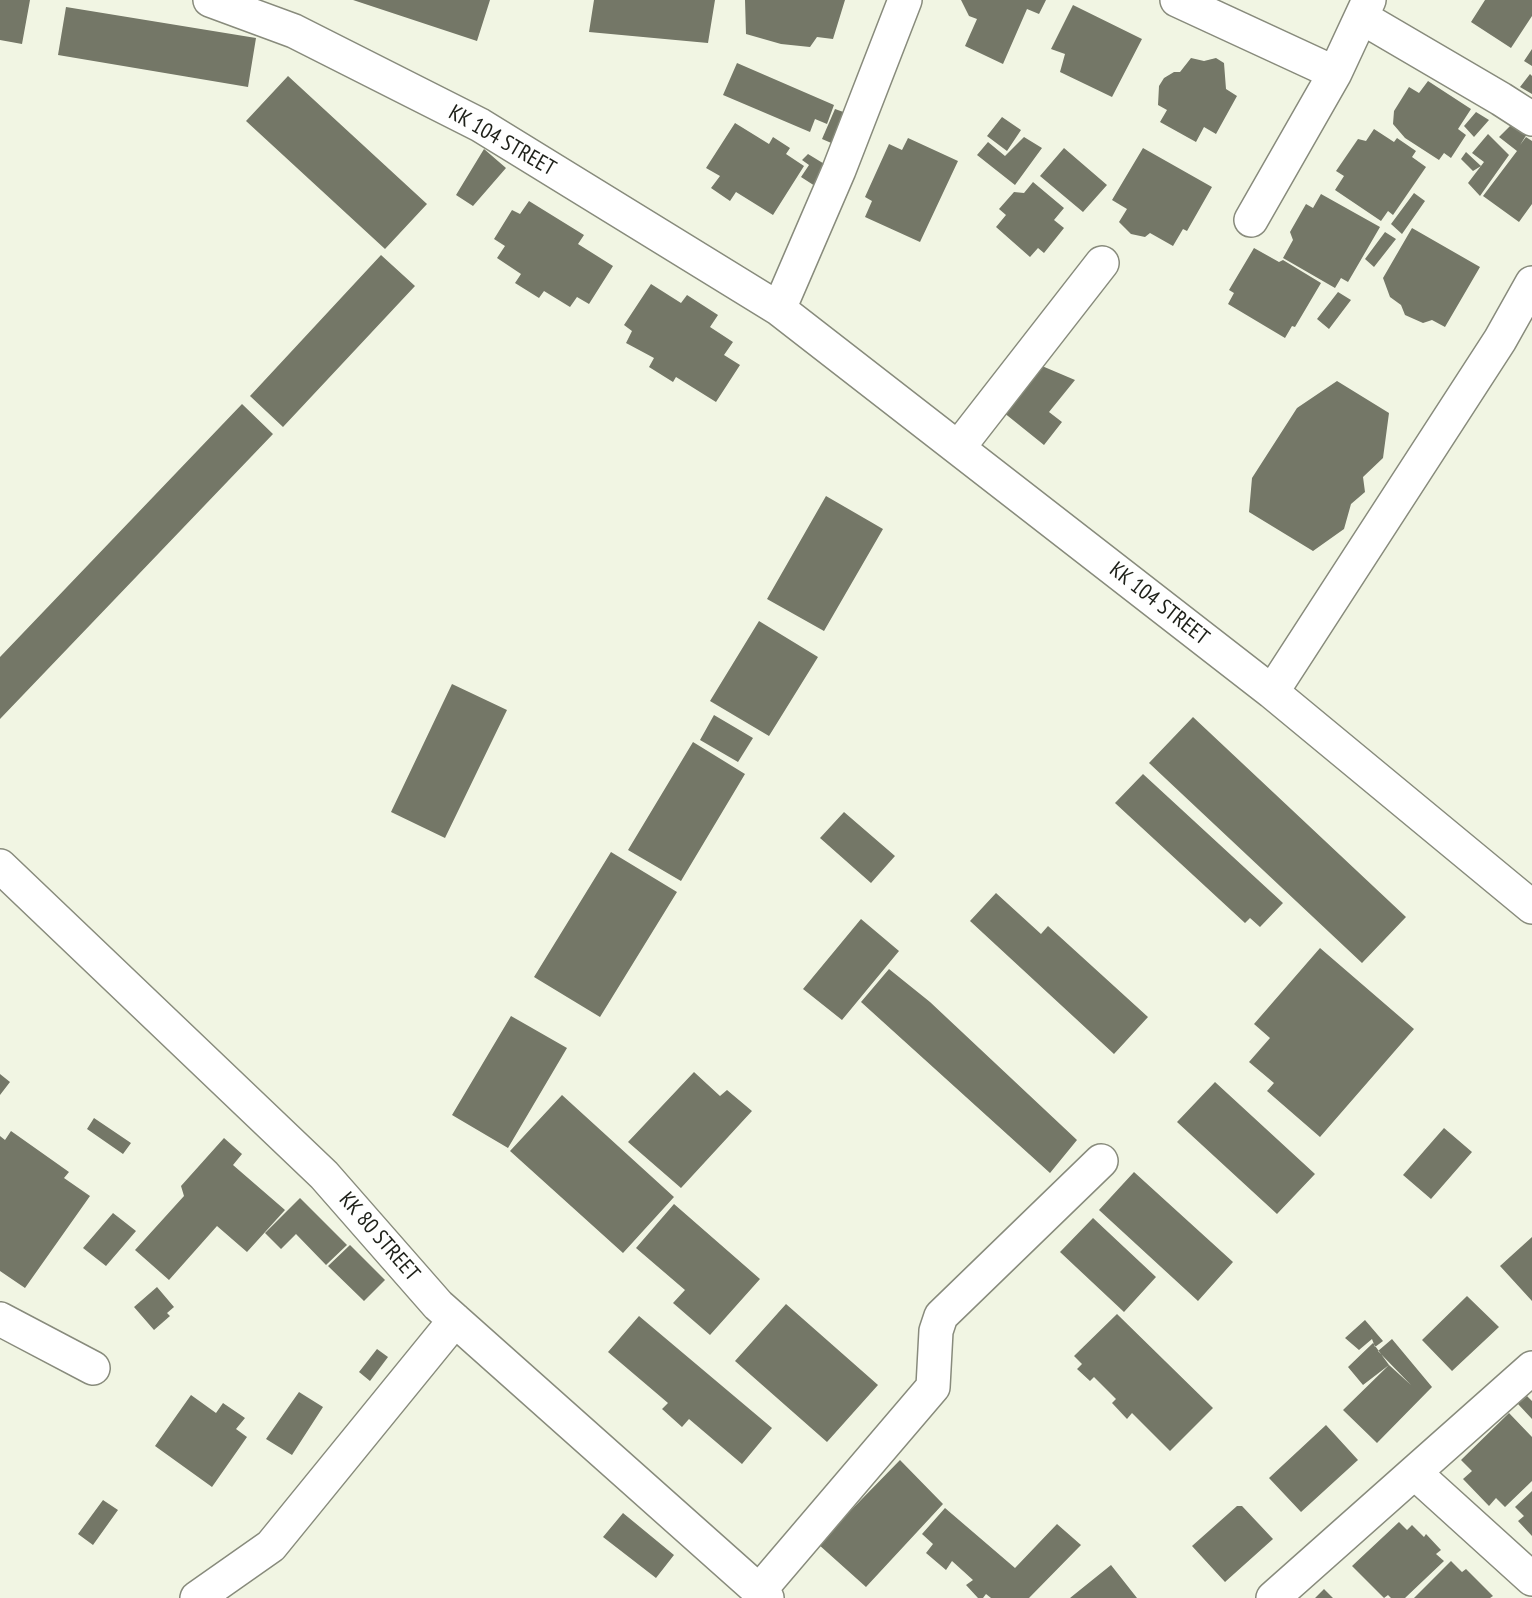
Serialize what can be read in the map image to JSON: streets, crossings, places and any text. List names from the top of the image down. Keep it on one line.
{"streets":{"street":["KK 104 STREET","KK 80 STREET"]}}
